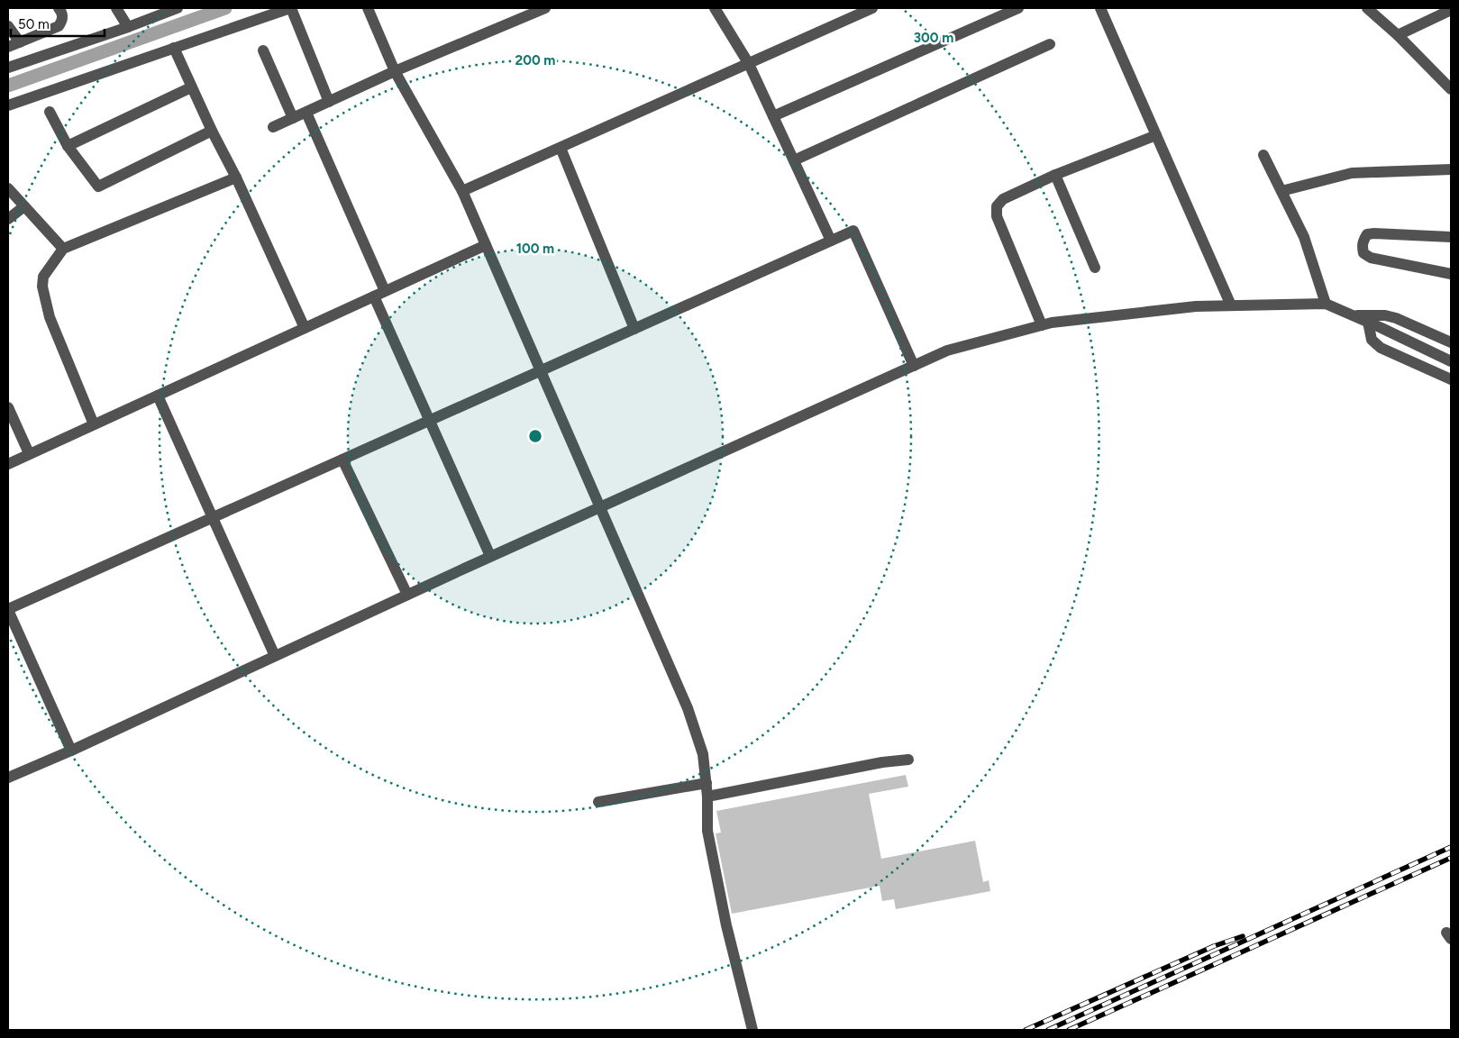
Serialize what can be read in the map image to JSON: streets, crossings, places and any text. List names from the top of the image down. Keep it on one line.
{"scale_bar":"50 m","rings":["300 m","200 m","100 m"]}
